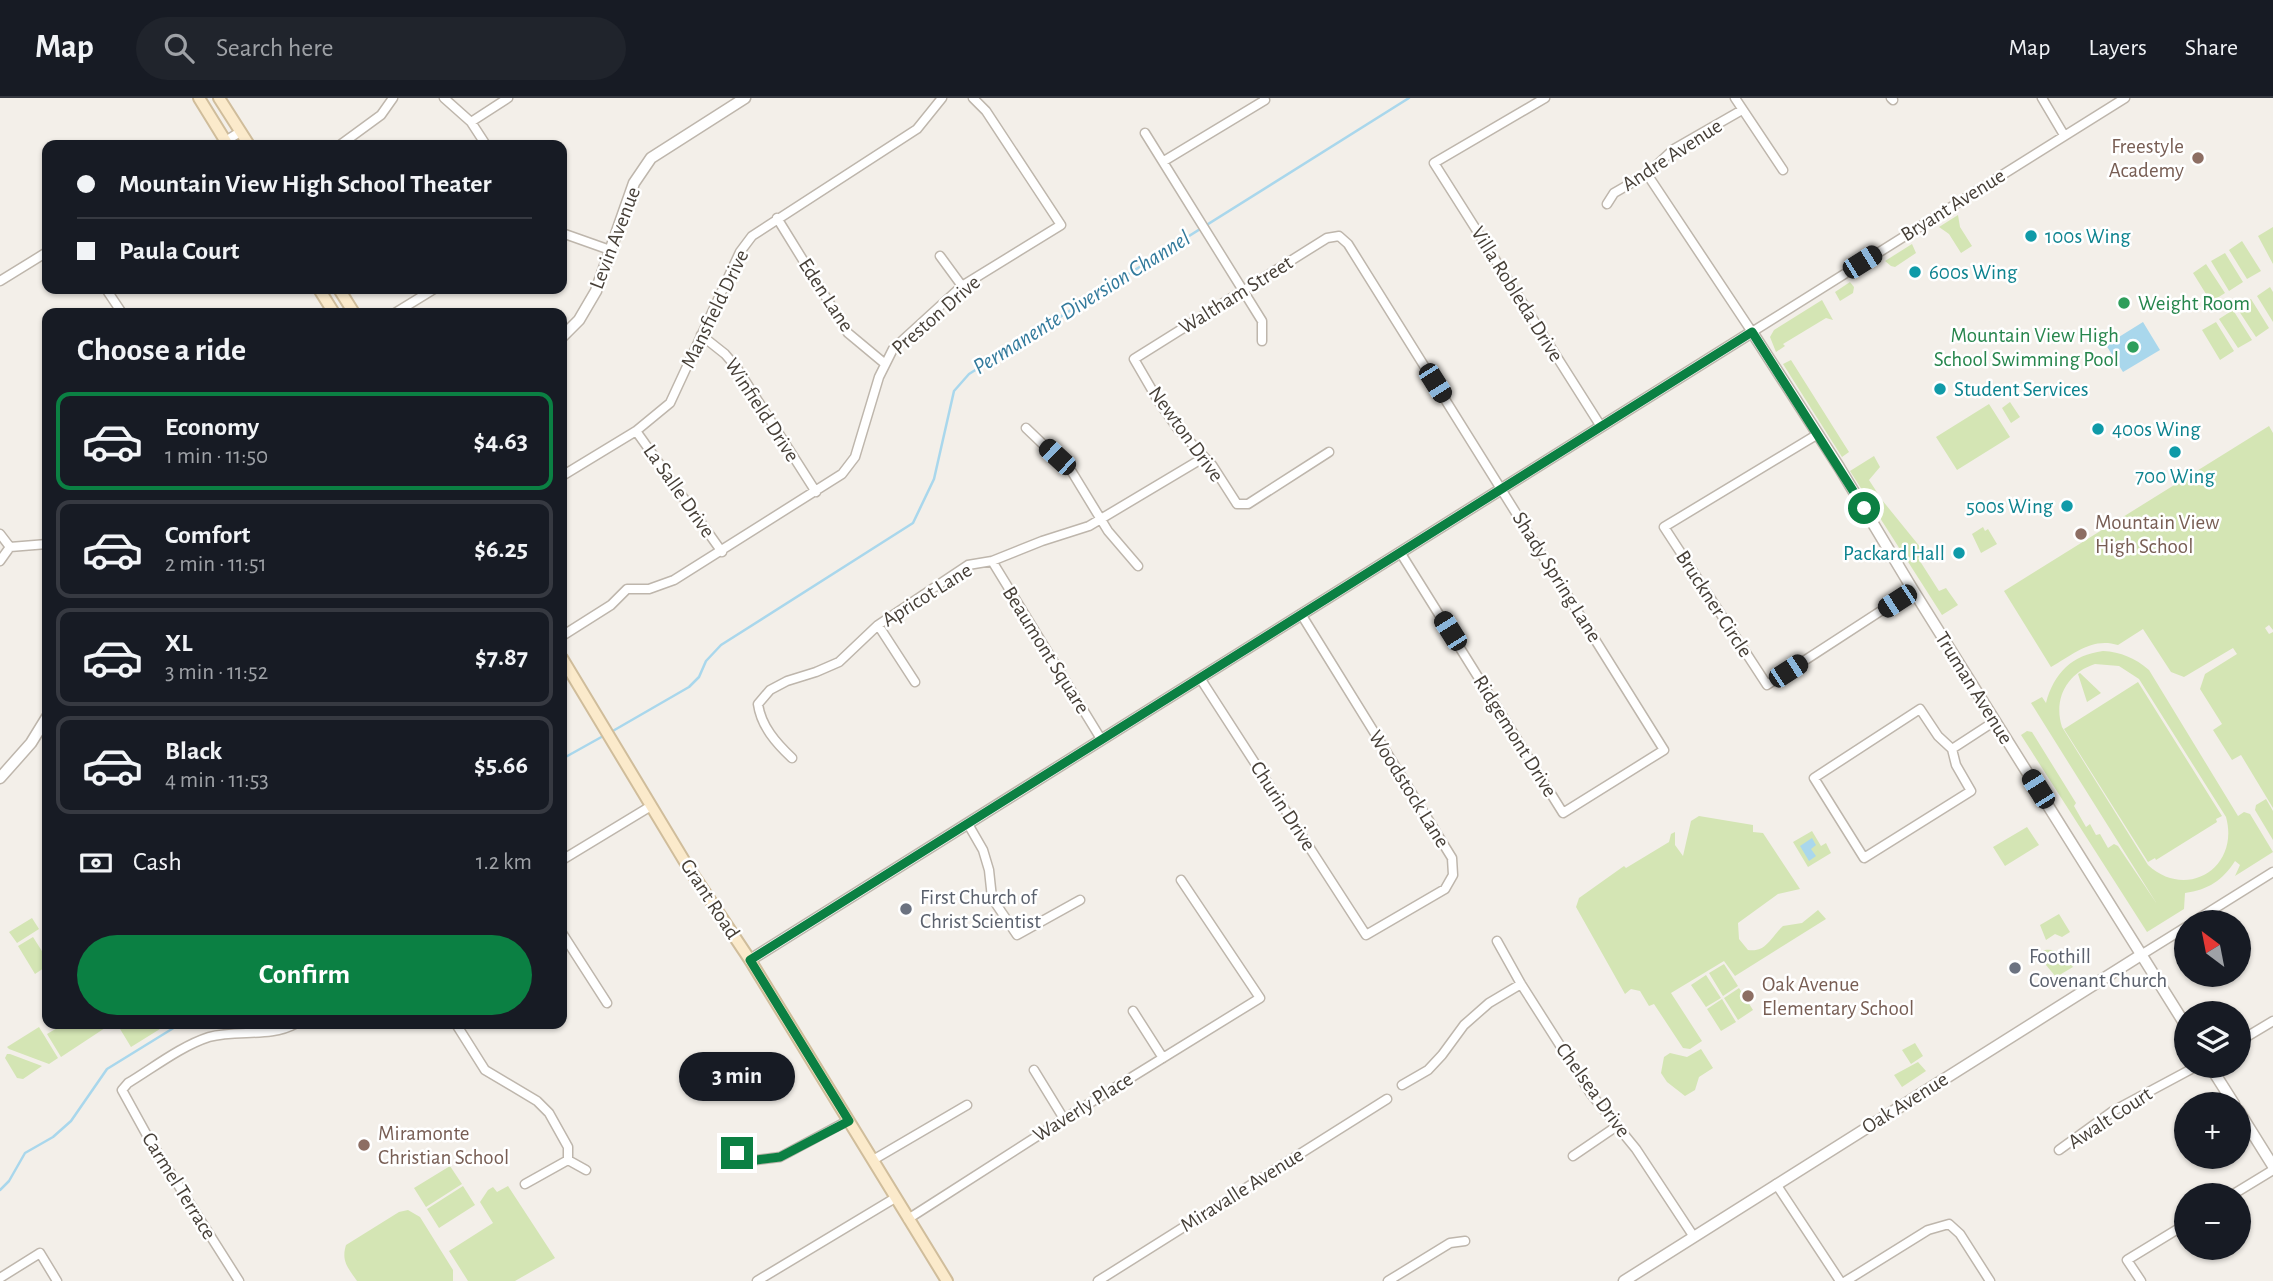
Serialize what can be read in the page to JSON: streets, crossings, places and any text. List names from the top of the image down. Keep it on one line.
{"streets":{"main road":["Grant Road"],"street":["Andre Avenue","Bryant Avenue","Levin Avenue","Villa Robleda Drive","Eden Lane","Waltham Street","Mansfield Drive","Preston Drive","Winfield Drive","Newton Drive","La Salle Drive","Shady Spring Lane","Apricot Lane","Bruckner Circle","Beaumont Square","Truman Avenue","Ridgemont Drive","Woodstock Lane","Churin Drive","Chelsea Drive","Oak Avenue","Waverly Place","Awalt Court","Carmel Terrace","Miravalle Avenue"]},"crossings":[["Andre Avenue","Truman Avenue"],["Bryant Avenue","Villa Robleda Drive"],["Bryant Avenue","Shady Spring Lane"],["Bryant Avenue","Beaumont Square"],["Bryant Avenue","Truman Avenue"],["Bryant Avenue","Ridgemont Drive"],["Bryant Avenue","Woodstock Lane"],["Bryant Avenue","Churin Drive"],["Bryant Avenue","Grant Road"],["Eden Lane","Mansfield Drive"],["Eden Lane","Preston Drive"],["Waltham Street","Newton Drive"],["Waltham Street","Shady Spring Lane"],["Mansfield Drive","Winfield Drive"],["Mansfield Drive","La Salle Drive"],["Preston Drive","Winfield Drive"],["Preston Drive","La Salle Drive"],["Newton Drive","Apricot Lane"],["Shady Spring Lane","Ridgemont Drive"],["Apricot Lane","Beaumont Square"],["Bruckner Circle","Truman Avenue"],["Truman Avenue","Oak Avenue"],["Woodstock Lane","Churin Drive"],["Grant Road","Waverly Place"],["Chelsea Drive","Oak Avenue"]],"water":["Permanente Diversion Channel"],"places":["Freestyle Academy","100s Wing","600s Wing","Weight Room","Mountain View High School Swimming Pool","Student Services","400s Wing","700 Wing","500s Wing","Mountain View High School","Packard Hall","First Church of Christ Scientist","Foothill Covenant Church","Oak Avenue Elementary School","Miramonte Christian School"],"north":"top left","page":{"header":"Map","search":"Search here","nav":["Map","Layers","Share"],"banner":["Mountain View High School Theater","Paula Court"],"heading":"Choose a ride","list":[{"name":"Economy","note":"1 min · 11:50","value":"$4.63"},{"name":"Comfort","note":"2 min · 11:51","value":"$6.25"},{"name":"XL","note":"3 min · 11:52","value":"$7.87"},{"name":"Black","note":"4 min · 11:53","value":"$5.66"}],"pay":["Cash","1.2 km"],"map_buttons":["+","−"],"buttons":"Confirm","bubble":"3 min"}}
